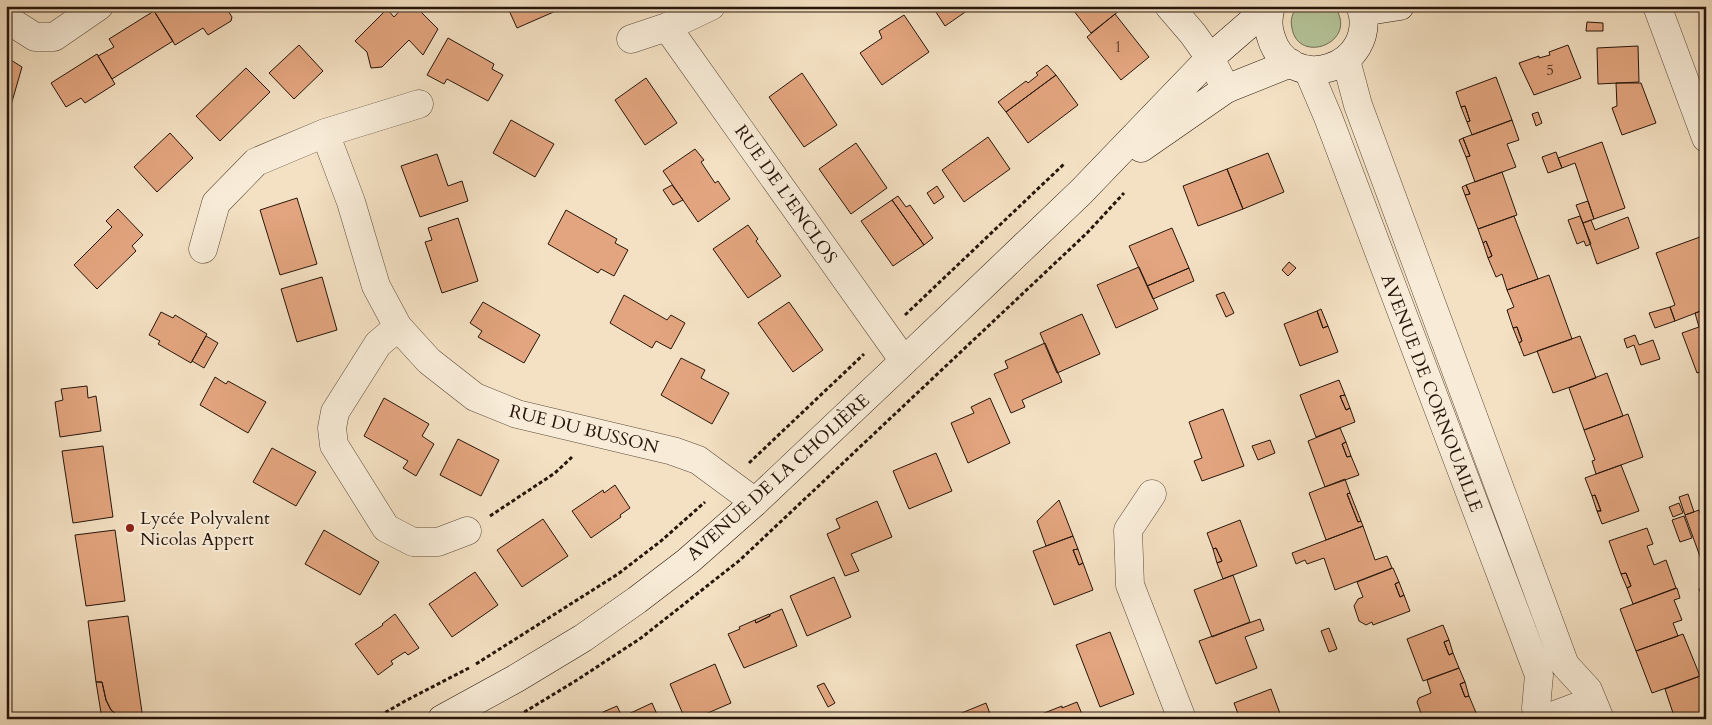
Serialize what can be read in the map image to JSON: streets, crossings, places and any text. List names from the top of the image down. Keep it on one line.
{"streets":{"street":["RUE DE L'ENCLOS","AVENUE DE CORNOUAILLE","RUE DU BUSSON","AVENUE DE LA CHOLIÈRE"]},"crossings":[["RUE DE L'ENCLOS","AVENUE DE LA CHOLIÈRE"],["AVENUE DE CORNOUAILLE","AVENUE DE LA CHOLIÈRE"],["RUE DU BUSSON","AVENUE DE LA CHOLIÈRE"]],"places":["Lycée Polyvalent Nicolas Appert"],"house_numbers":["1","5"]}
